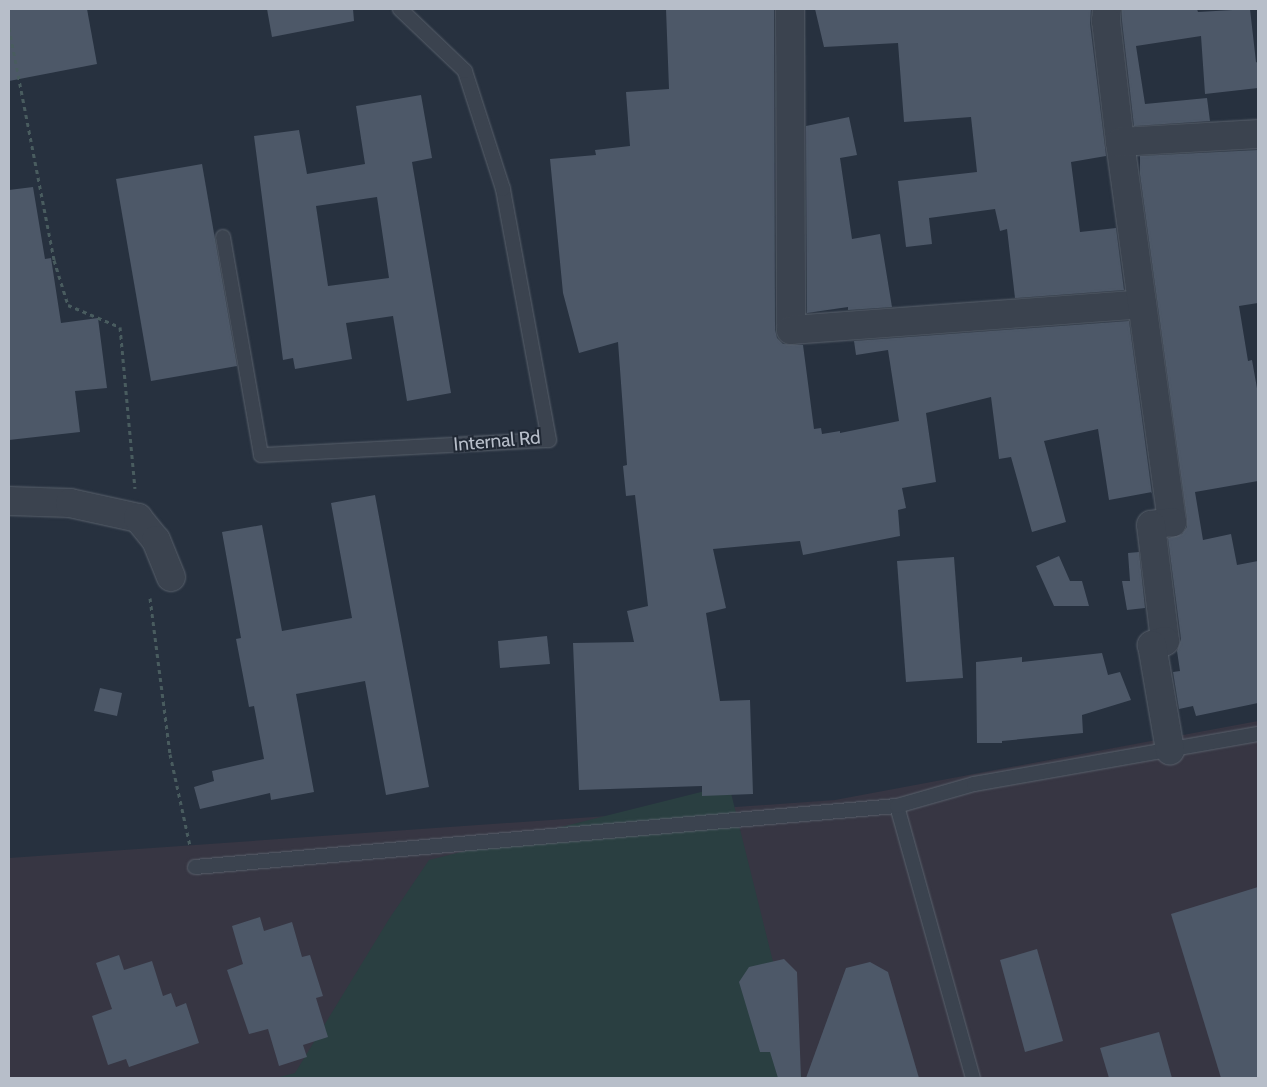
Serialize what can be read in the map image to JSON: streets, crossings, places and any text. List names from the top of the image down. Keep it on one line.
{"streets":{"lane":["Internal Rd"]}}
